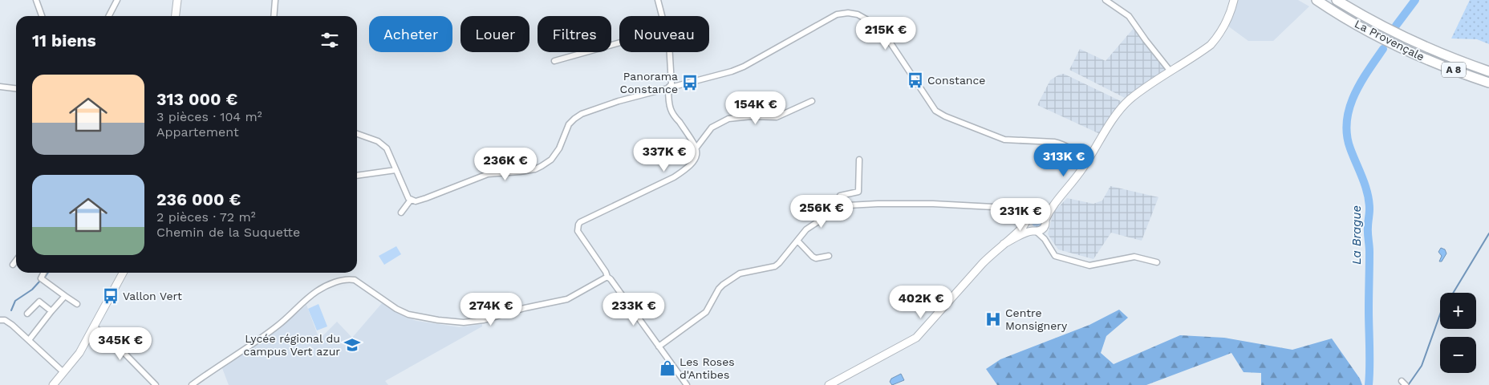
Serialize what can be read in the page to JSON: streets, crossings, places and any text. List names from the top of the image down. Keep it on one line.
{"streets":{"highway":["La Provençale","A 8"]},"water":["La Brague"],"places":{"bus stop":["Constance","Panorama Constance","Vallon Vert"],"hospital":["Centre Monsignery"],"school or university":["Lycée régional du campus Vert azur"],"shop":["Les Roses d'Antibes"]},"page":{"chip":["Acheter","Louer","Filtres","Nouveau"],"heading":"11 biens","price":["215K €","154K €","337K €","313K €","236K €","256K €","231K €","402K €","274K €","233K €","345K €"],"list":[{"name":"313 000 €","note":"3 pièces · 104 m² · Appartement"},{"name":"236 000 €","note":"2 pièces · 72 m² · Chemin de la Suquette"}],"map_buttons":["+","−"]}}
